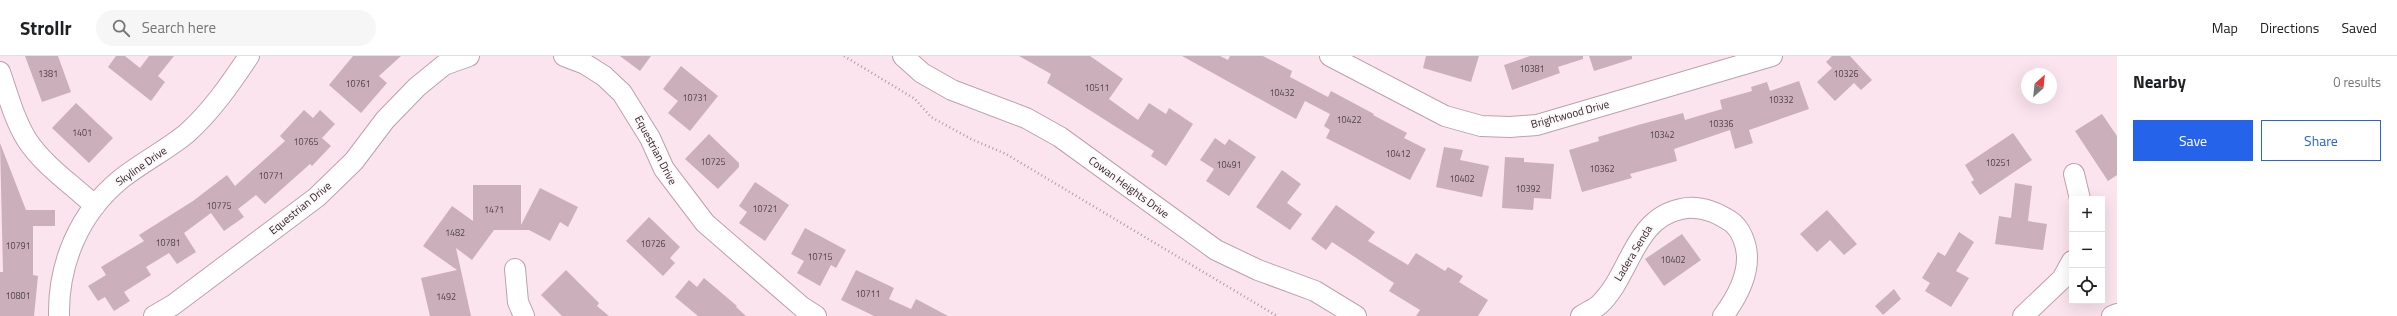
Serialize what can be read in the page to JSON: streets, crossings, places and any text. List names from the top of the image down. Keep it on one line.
{"streets":{"street":["Brightwood Drive","Equestrian Drive","Skyline Drive","Cowan Heights Drive","Ladera Senda"]},"house_numbers":["10381","1381","10326","10761","10511","10432","10731","10332","10422","10336","1401","10342","10765","10412","10725","10251","10491","10362","10771","10402","10392","10775","10721","1471","1482","10781","10726","10791","10715","10402","10711","10801","1492"],"north":"top right","page":{"header":"Strollr","search":"Search here","nav":["Map","Directions","Saved"],"heading":["Nearby","0 results"],"buttons":["Save","Share"],"map_buttons":["+","−"]}}
